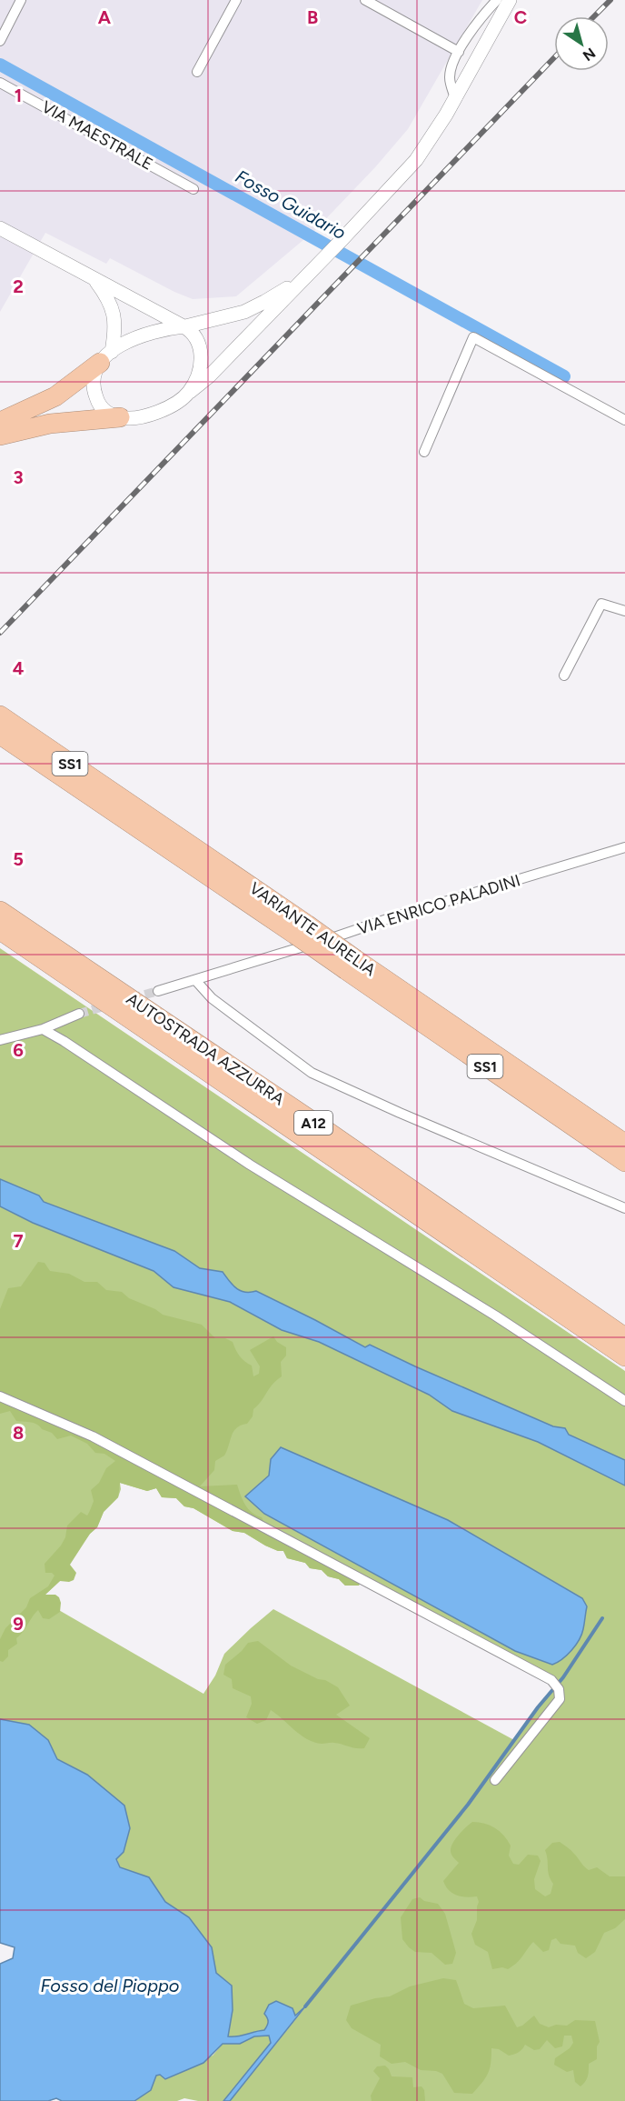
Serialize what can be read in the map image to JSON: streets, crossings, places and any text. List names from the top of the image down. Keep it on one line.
{"streets":{"highway":["SS1","VARIANTE AURELIA","AUTOSTRADA AZZURRA","A12"],"street":["VIA MAESTRALE","VIA ENRICO PALADINI"]},"water":["Fosso Guidario","Fosso del Pioppo"],"north":"bottom right","grid":{"columns":["A","B","C"],"rows":["1","2","3","4","5","6","7","8","9"]}}
